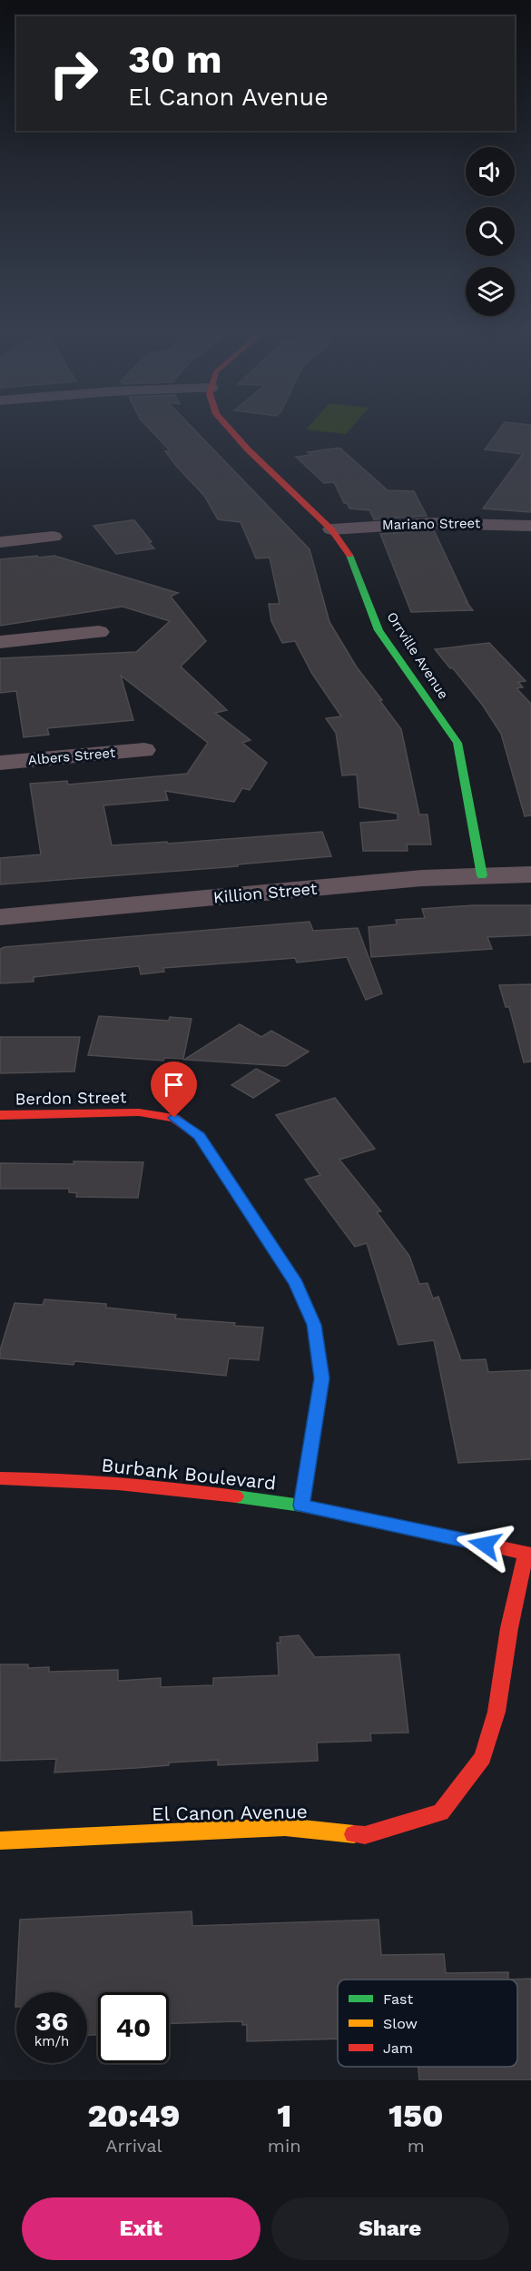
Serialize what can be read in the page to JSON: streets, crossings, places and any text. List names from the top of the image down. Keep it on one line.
{"streets":{"street":["Mariano Street","Orrville Avenue","Albers Street","Killion Street","Berdon Street","Burbank Boulevard","El Canon Avenue"]},"crossings":[["Mariano Street","Orrville Avenue"],["Orrville Avenue","Killion Street"],["Berdon Street","Burbank Boulevard"],["Burbank Boulevard","El Canon Avenue"]],"legend":["Fast","Slow","Jam"],"page":{"turn":["30 m","El Canon Avenue"],"speed":"36 km/h","limit":"40","eta":["20:49","Arrival","1","min","150","m"],"buttons":["Exit","Share"]}}
